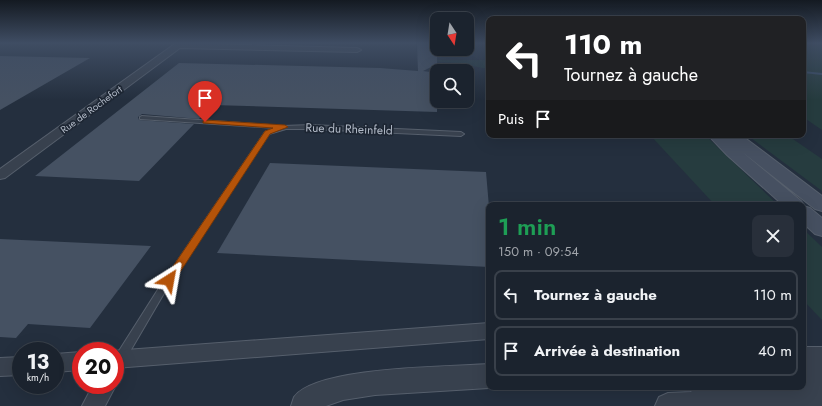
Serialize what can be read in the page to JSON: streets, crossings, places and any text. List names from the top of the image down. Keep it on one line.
{"streets":{"street":["Rue de Rochefort","Rue du Rheinfeld"]},"north":"bottom","page":{"turn":["110 m","Tournez à gauche"],"then":"Puis","heading":["1 min","150 m · 09:54"],"list":[{"name":"Tournez à gauche","value":"110 m"},{"name":"Arrivée à destination","value":"40 m"}],"speed":"13 km/h","limit":"20"}}
